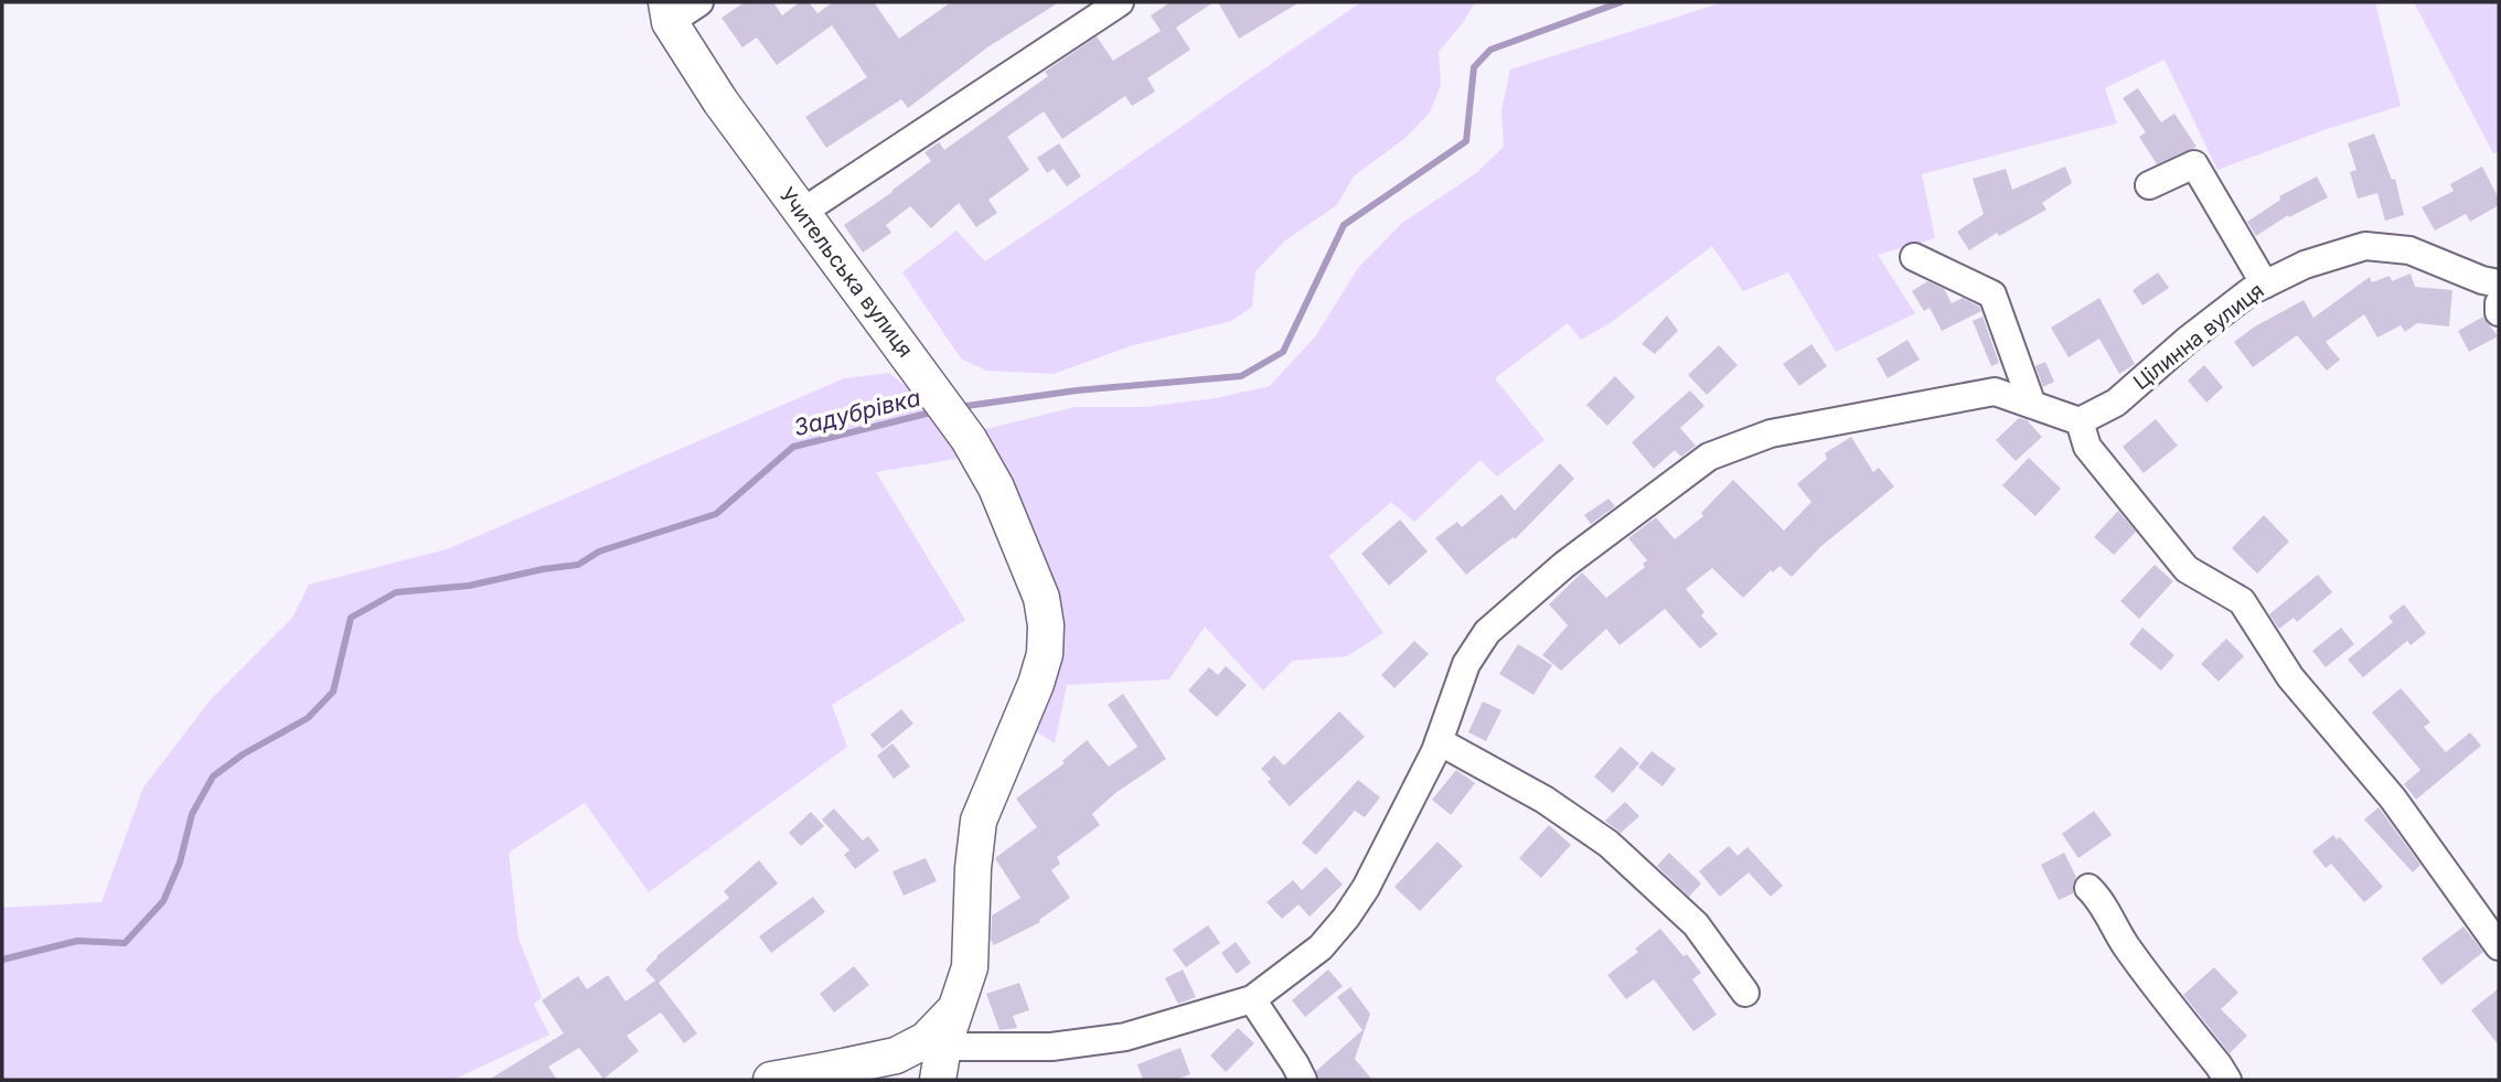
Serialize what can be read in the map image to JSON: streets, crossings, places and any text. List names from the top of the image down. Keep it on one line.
{"streets":{"main road":["Учительська вулиця"],"street":["Цілинна вулиця"]},"water":["Задубрівка"]}
